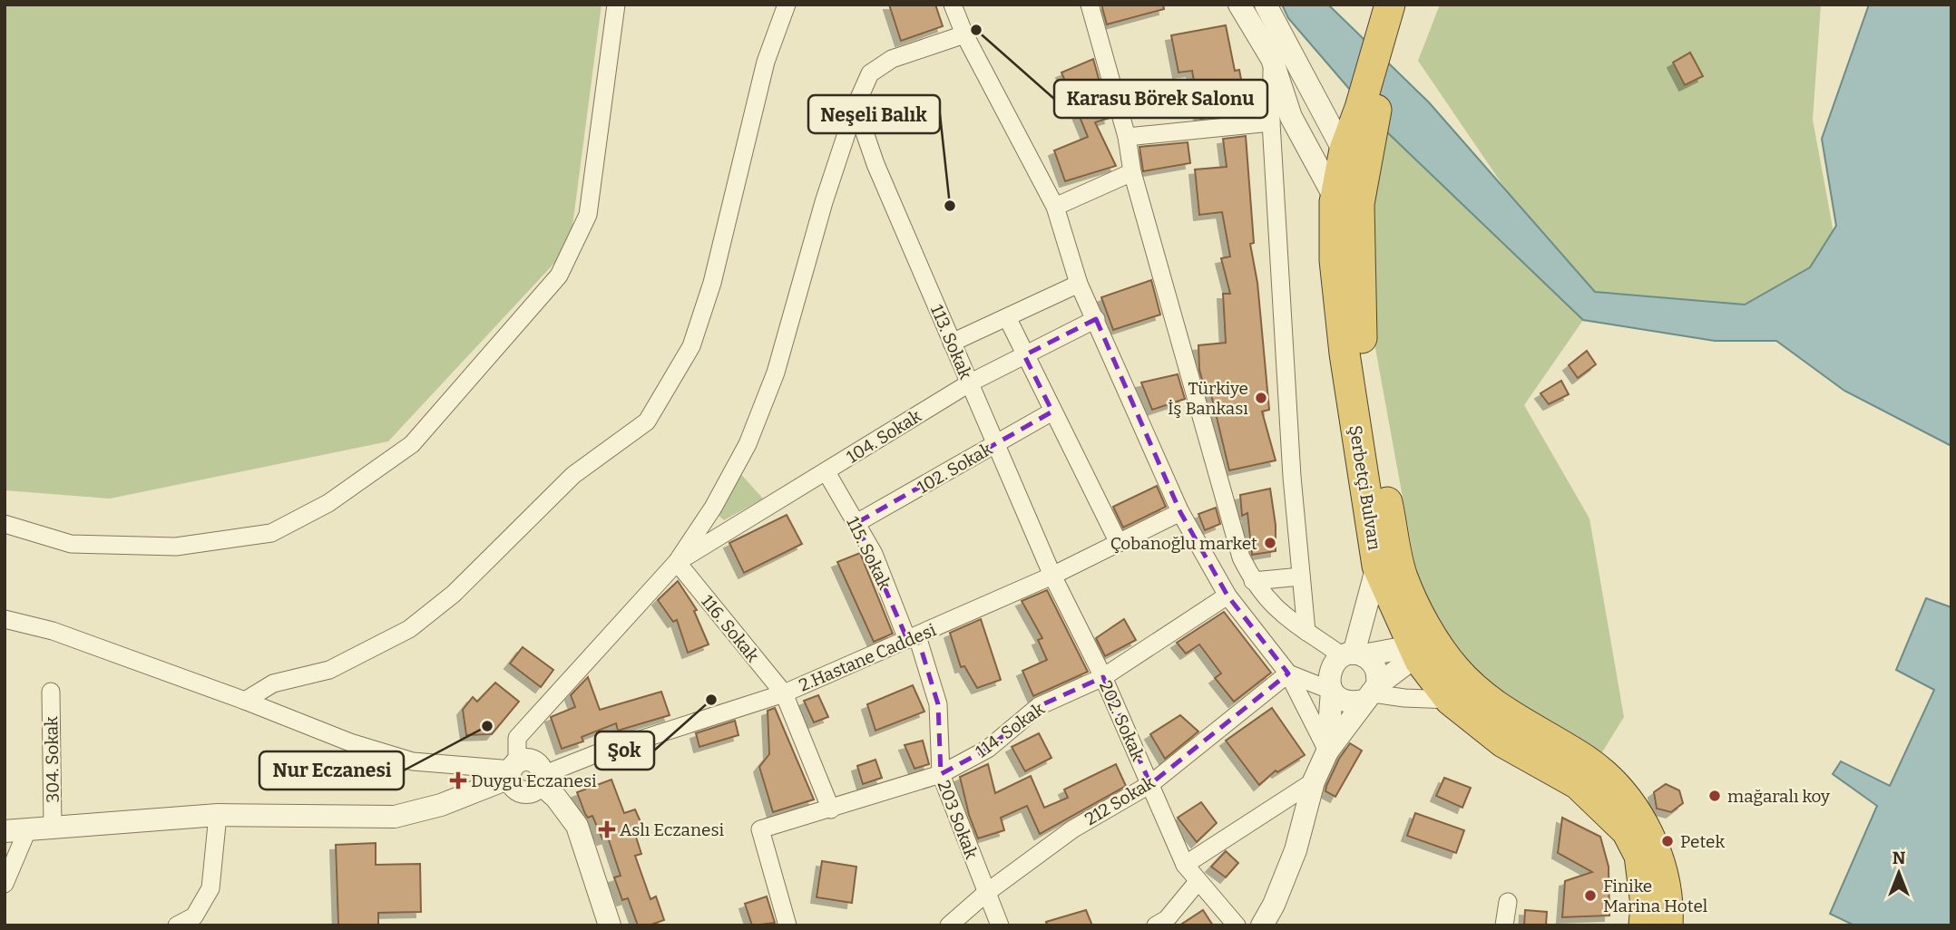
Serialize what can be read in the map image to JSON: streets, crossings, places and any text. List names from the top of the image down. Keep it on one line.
{"streets":{"highway":["Şerbetçi Bulvarı"],"street":["113. Sokak","104. Sokak","102. Sokak","115. Sokak","116. Sokak","2.Hastane Caddesi","202. Sokak","114. Sokak","304. Sokak","212 Sokak","203 Sokak"]},"crossings":[["113. Sokak","104. Sokak"],["113. Sokak","102. Sokak"],["113. Sokak","2.Hastane Caddesi"],["113. Sokak","202. Sokak"],["104. Sokak","115. Sokak"],["104. Sokak","116. Sokak"],["102. Sokak","115. Sokak"],["115. Sokak","2.Hastane Caddesi"],["115. Sokak","203 Sokak"],["116. Sokak","2.Hastane Caddesi"],["116. Sokak","114. Sokak"],["2.Hastane Caddesi","202. Sokak"],["2.Hastane Caddesi","203 Sokak"],["202. Sokak","114. Sokak"],["202. Sokak","212 Sokak"],["114. Sokak","203 Sokak"],["212 Sokak","203 Sokak"]],"places":{"other":["Karasu Börek Salonu","Neşeli Balık","Türkiye İş Bankası","Çobanoğlu market","Şok","Nur Eczanesi","mağaralı koy","Petek","Finike Marina Hotel"],"health":["Duygu Eczanesi","Aslı Eczanesi"]},"north":"top"}
